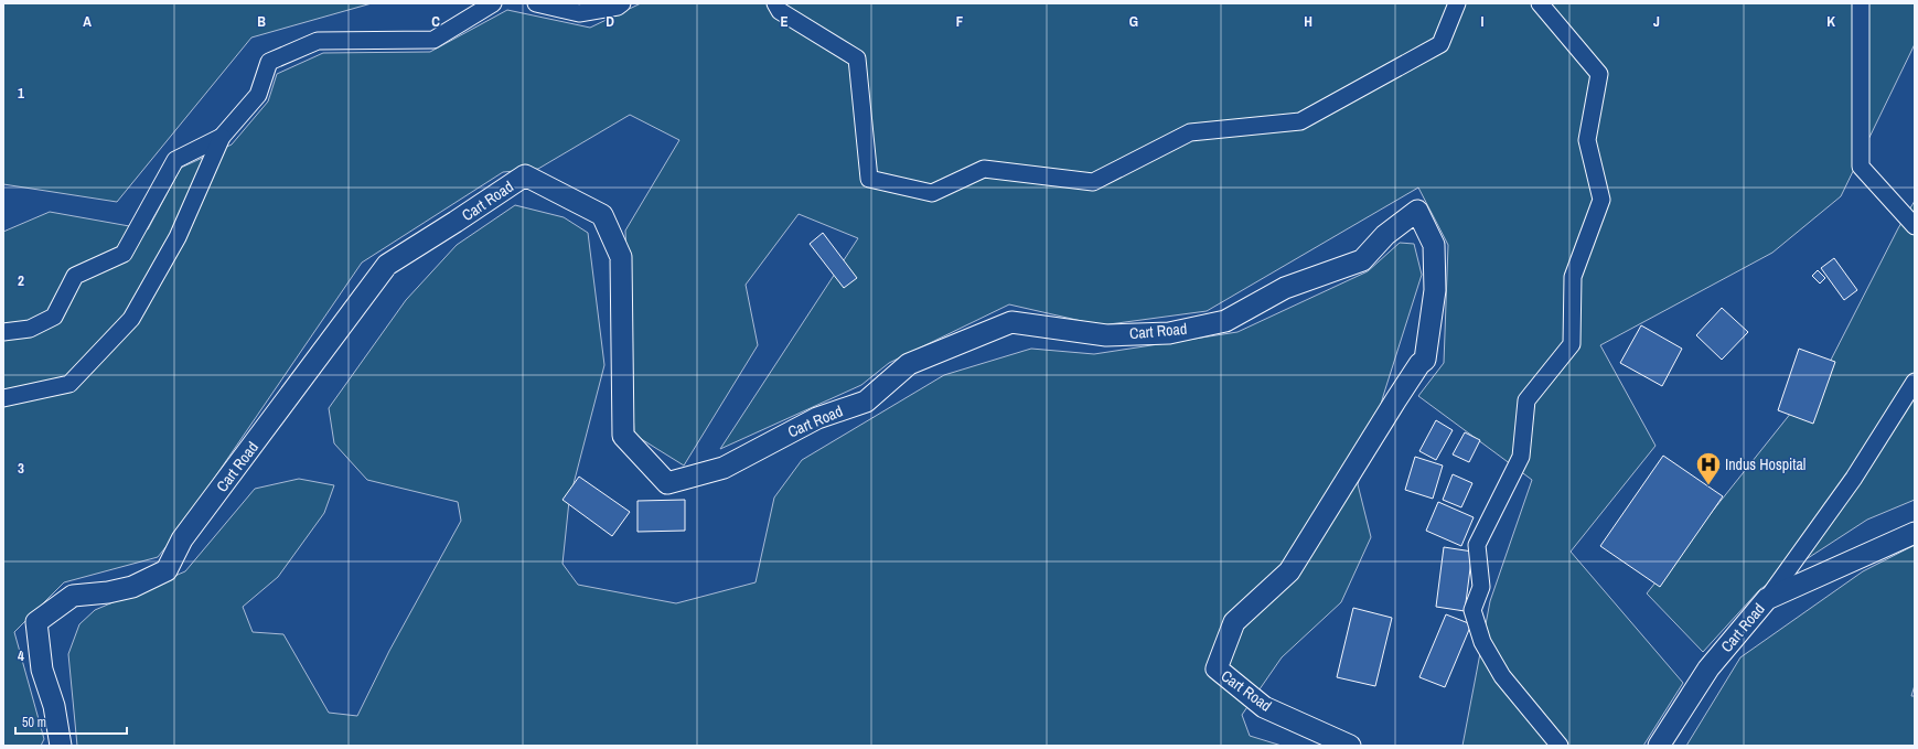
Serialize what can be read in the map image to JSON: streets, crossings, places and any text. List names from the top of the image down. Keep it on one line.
{"streets":{"main road":["Cart Road"]},"places":{"hospital":["Indus Hospital"]},"scale_bar":"50 m","grid":{"columns":["A","B","C","D","E","F","G","H","I","J","K"],"rows":["1","2","3","4"]}}
